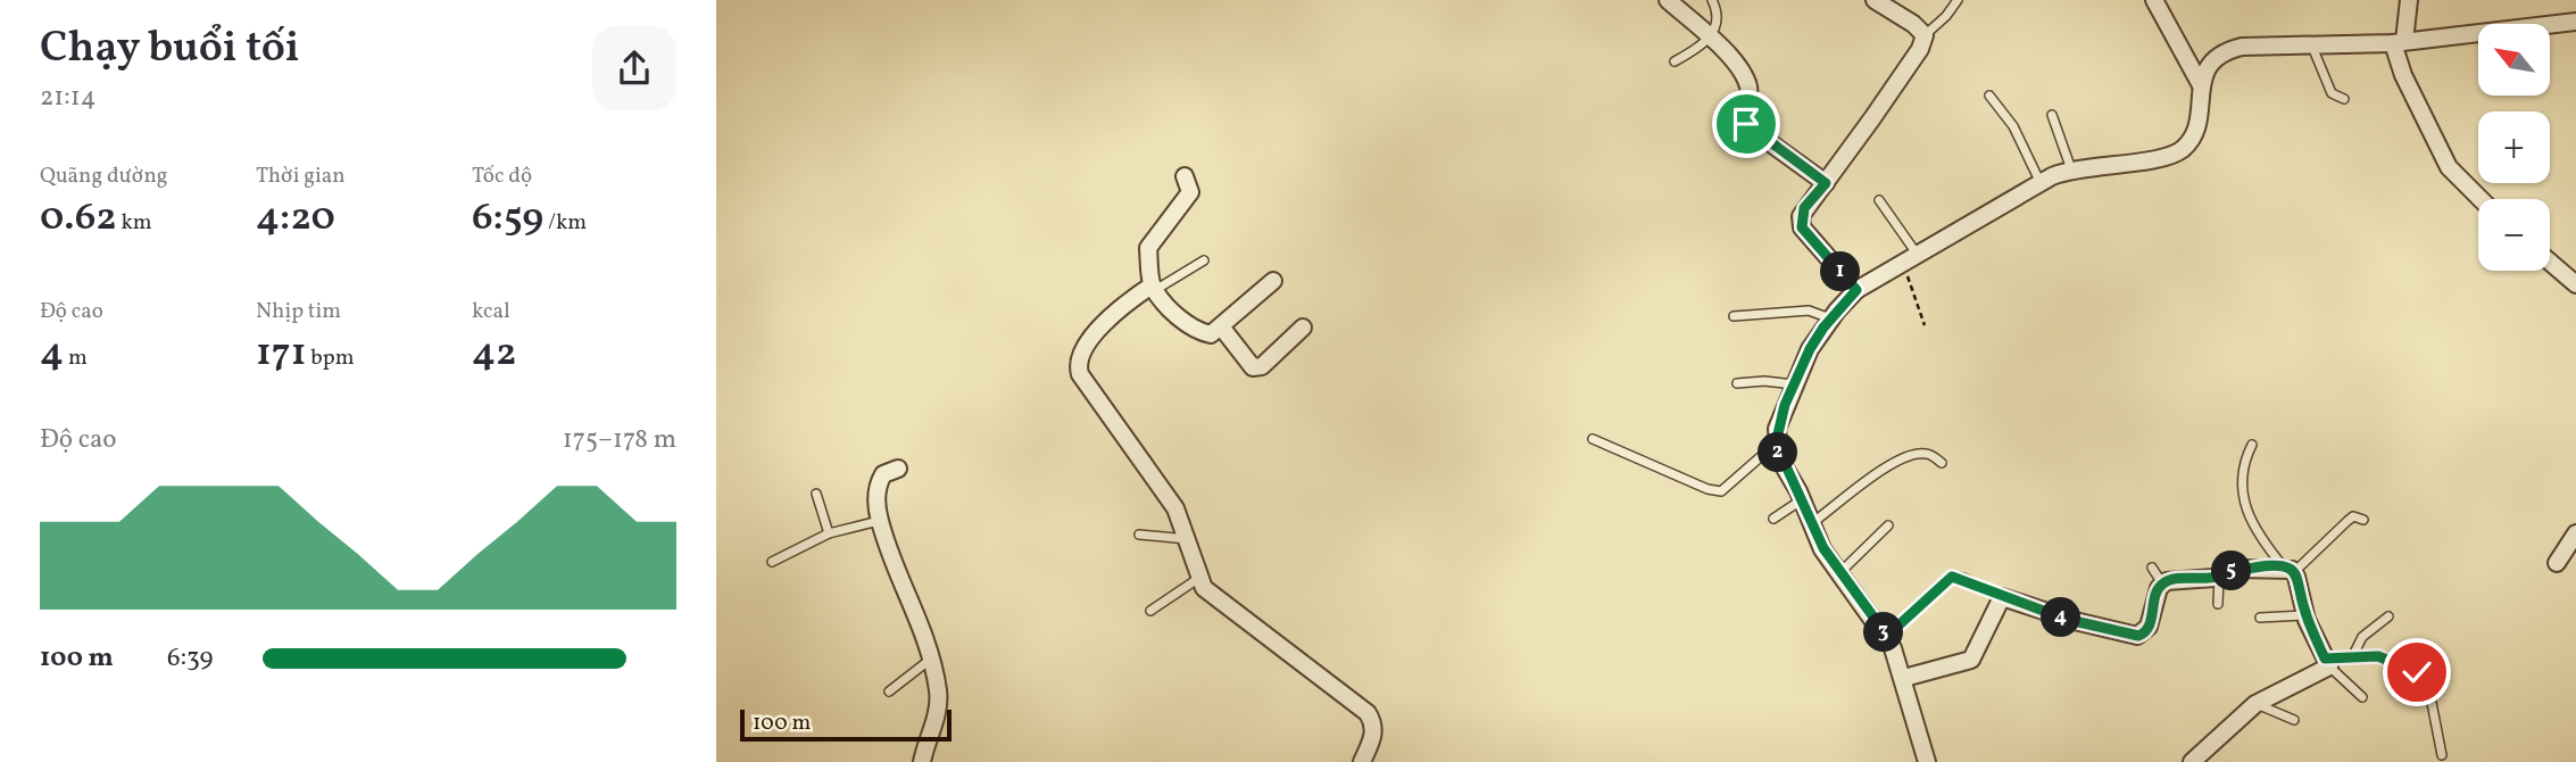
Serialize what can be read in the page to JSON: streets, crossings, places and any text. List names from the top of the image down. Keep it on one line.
{"scale_bar":"100 m","north":"top left","page":{"heading":["Chạy buổi tối","21:14"],"map_buttons":["+","−"],"stats":[["Quãng đường","0.62 km"],["Thời gian","4:20"],["Tốc độ","6:59 /km"],["Độ cao","4 m"],["Nhịp tim","171 bpm"],["kcal","42"]],"pins":["1","2","5","4","3"],"chart":["Độ cao","175–178 m"],"list":[{"name":"100 m","note":"6:39"}],"scale":"100 m"}}
